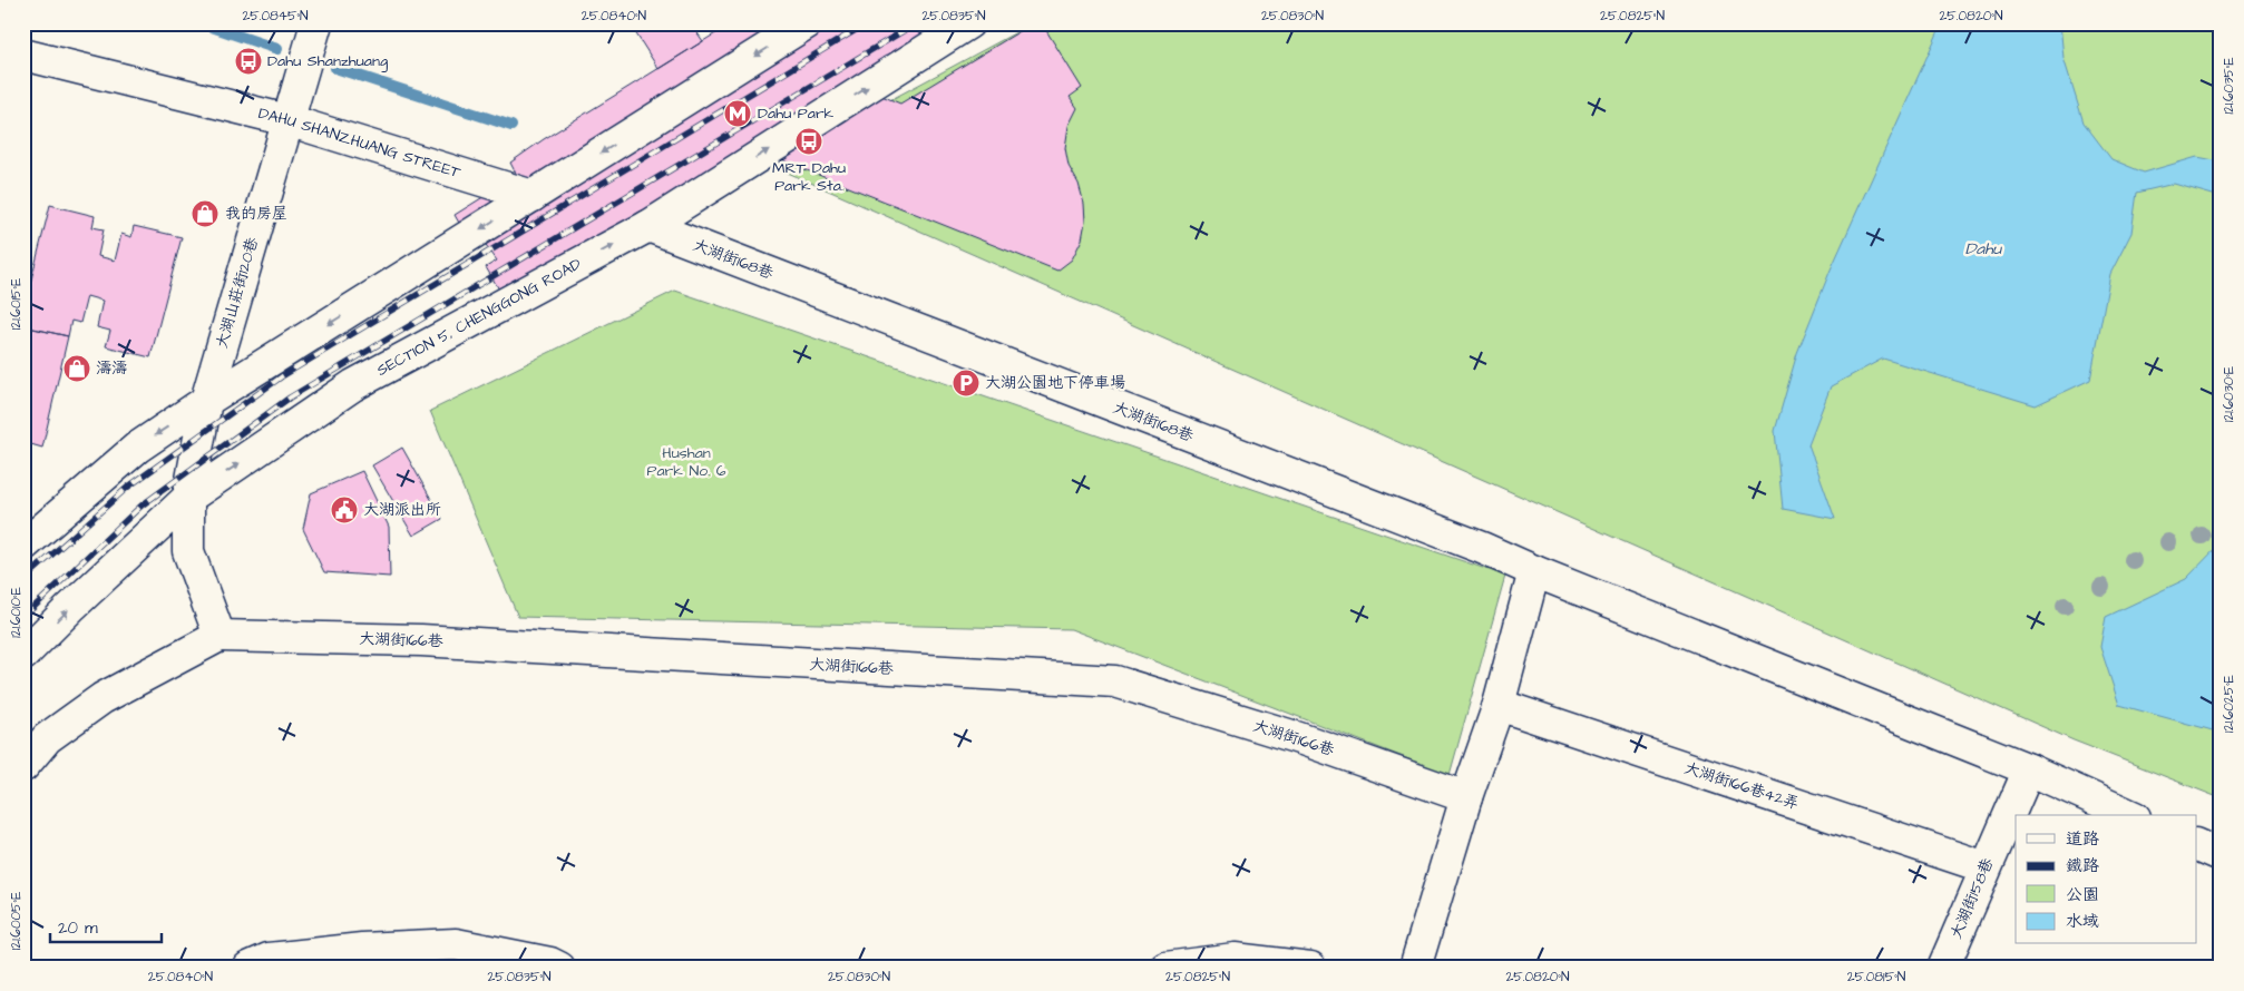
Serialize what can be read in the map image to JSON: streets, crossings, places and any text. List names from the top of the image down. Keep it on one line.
{"streets":{"street":["DAHU SHANZHUANG STREET","大湖街168巷","大湖山莊街120巷","SECTION 5, CHENGGONG ROAD","大湖街166巷","大湖街166巷42弄","大湖街158巷"]},"crossings":[["DAHU SHANZHUANG STREET","大湖山莊街120巷"],["大湖街168巷","SECTION 5, CHENGGONG ROAD"],["大湖街168巷","大湖街158巷"],["大湖山莊街120巷","SECTION 5, CHENGGONG ROAD"],["大湖山莊街120巷","大湖街166巷"],["大湖街166巷42弄","大湖街158巷"]],"water":["Dahu"],"parks":["Hushan Park No. 6"],"places":{"bus stop":["Dahu Shanzhuang","MRT Dahu Park Sta."],"metro station":["Dahu Park"],"shop":["我的房屋","濤濤"],"parking":["大湖公園地下停車場"],"public building":["大湖派出所"]},"legend":["道路","鐵路","公園","水域"],"scale_bar":"20 m","coordinates":["25.0845°N","25.0840°N","25.0835°N","25.0830°N","25.0825°N","25.0820°N","121.6035°E","121.6015°E","121.6030°E","121.6010°E","121.6025°E","121.6005°E","25.0815°N"]}
